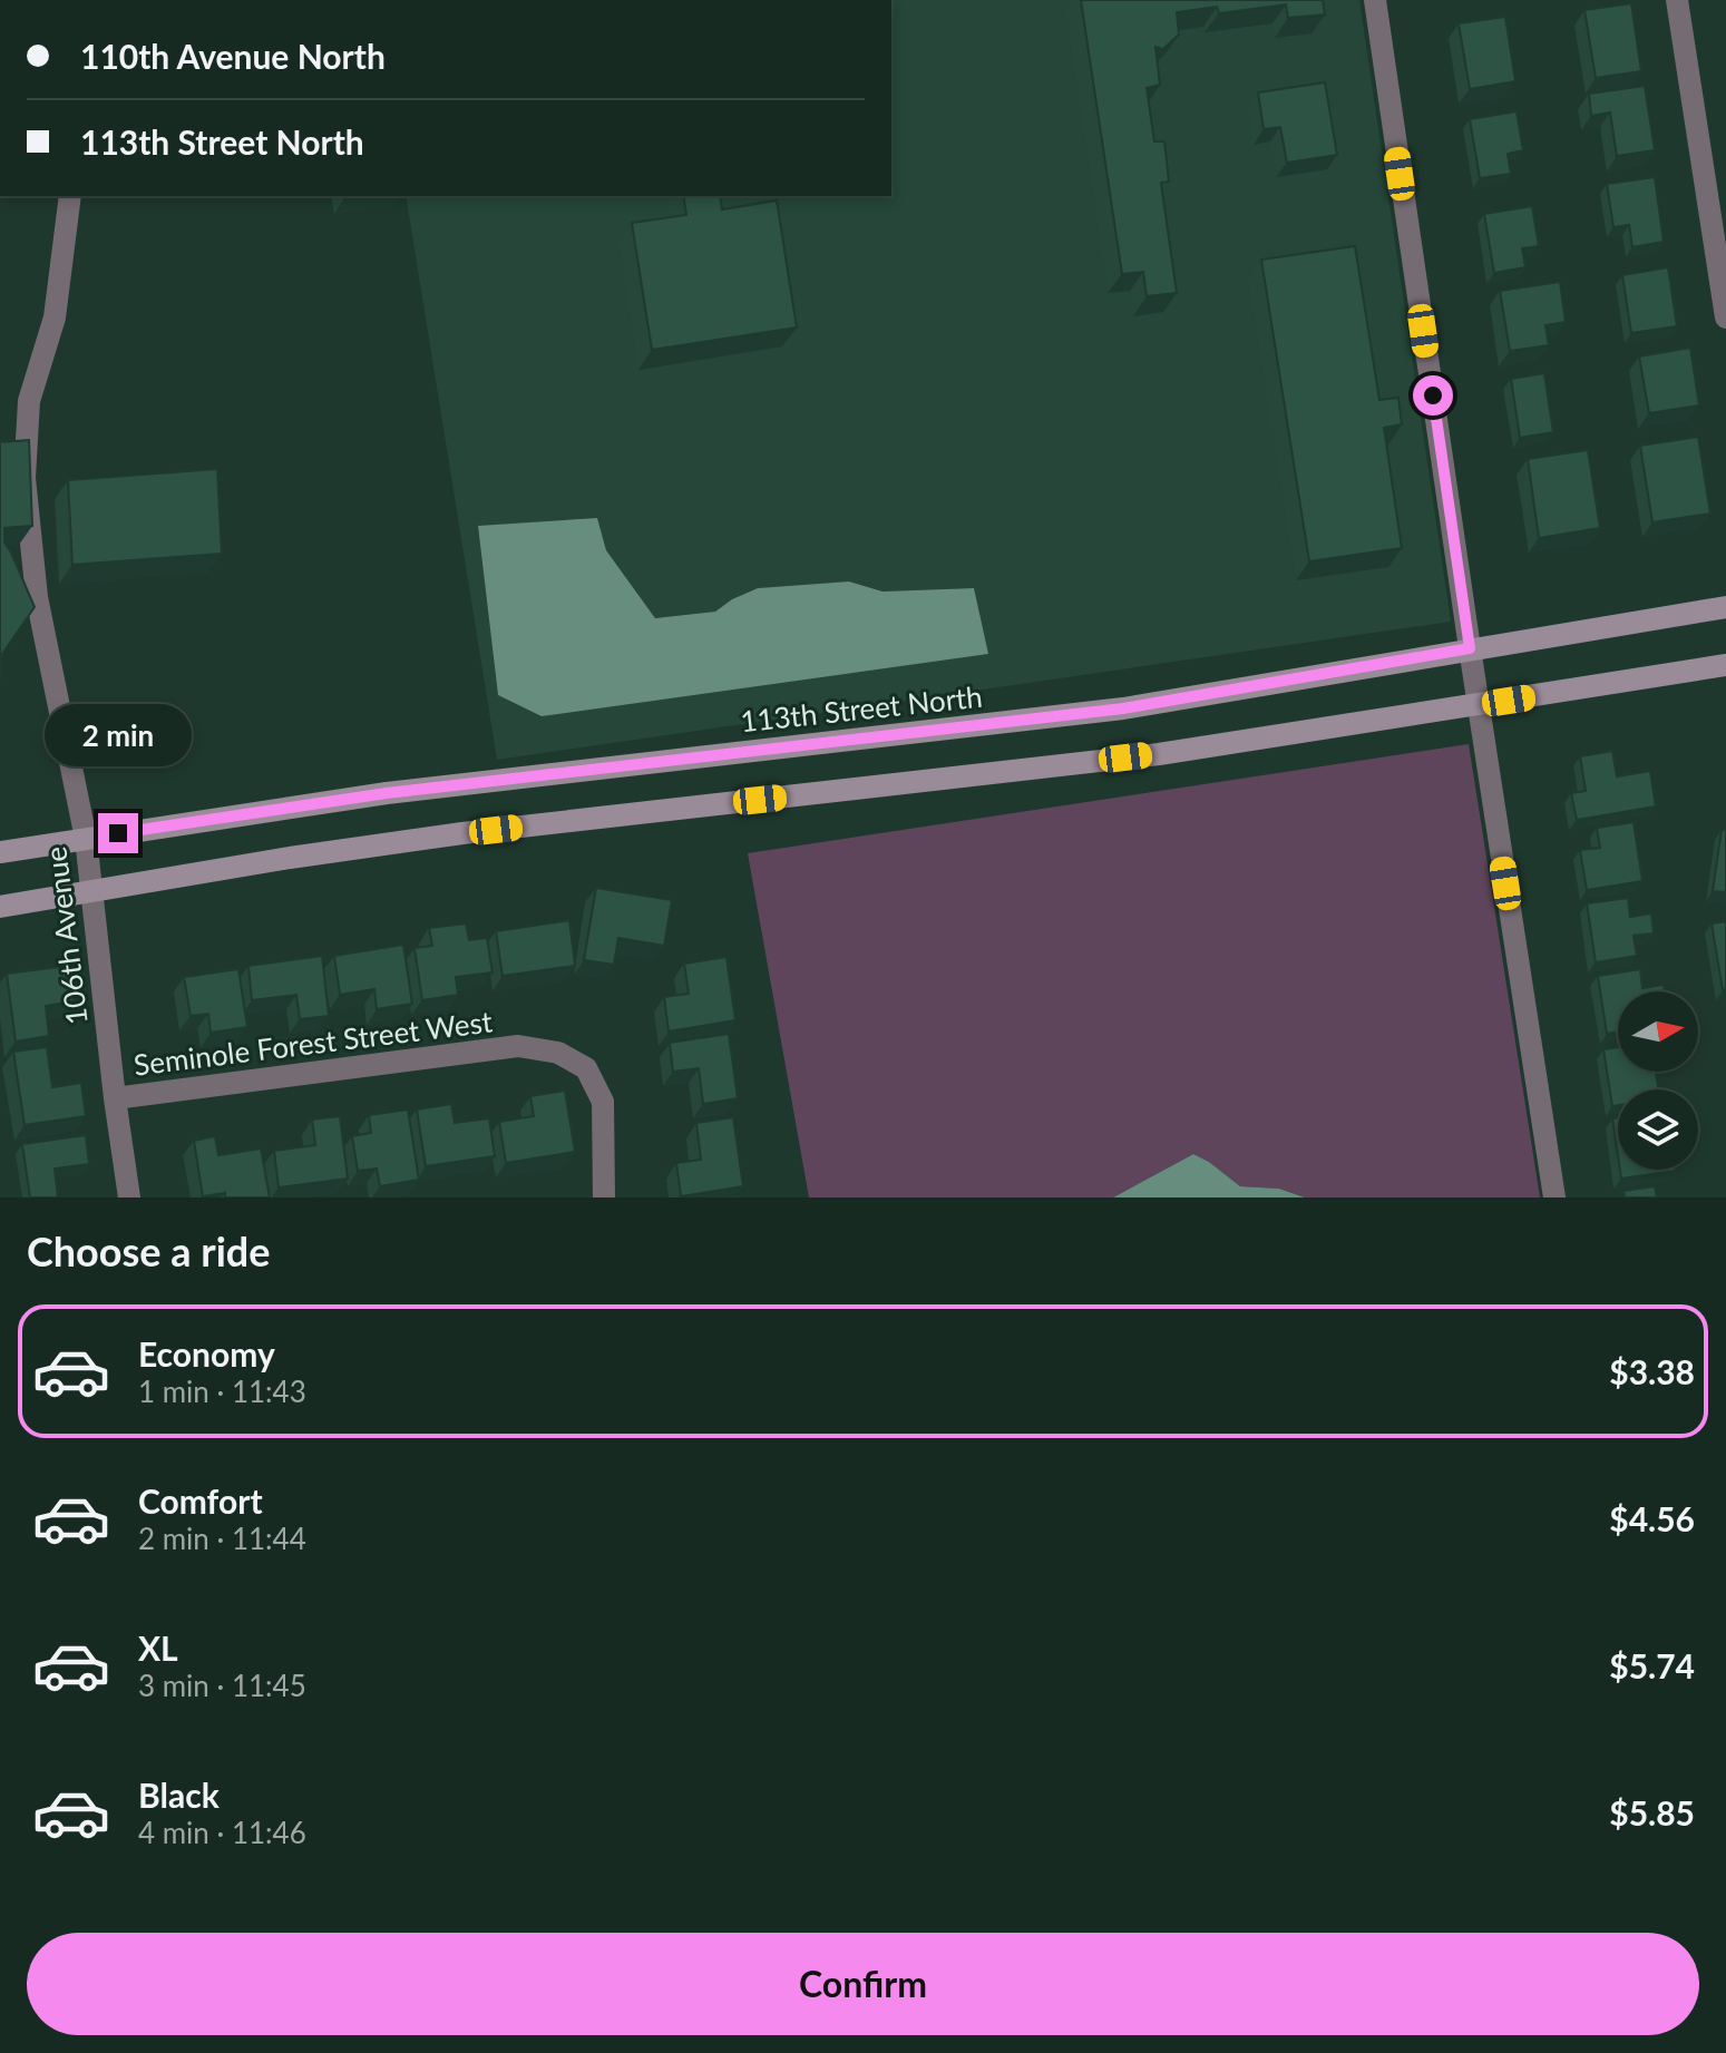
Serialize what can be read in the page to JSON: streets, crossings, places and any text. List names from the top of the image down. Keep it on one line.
{"streets":{"main road":["113th Street North"],"street":["106th Avenue","Seminole Forest Street West"]},"crossings":[["113th Street North","106th Avenue"],["106th Avenue","Seminole Forest Street West"]],"north":"right","page":{"banner":["110th Avenue North","113th Street North"],"bubble":"2 min","heading":"Choose a ride","list":[{"name":"Economy","note":"1 min · 11:43","value":"$3.38"},{"name":"Comfort","note":"2 min · 11:44","value":"$4.56"},{"name":"XL","note":"3 min · 11:45","value":"$5.74"},{"name":"Black","note":"4 min · 11:46","value":"$5.85"}],"buttons":"Confirm"}}
